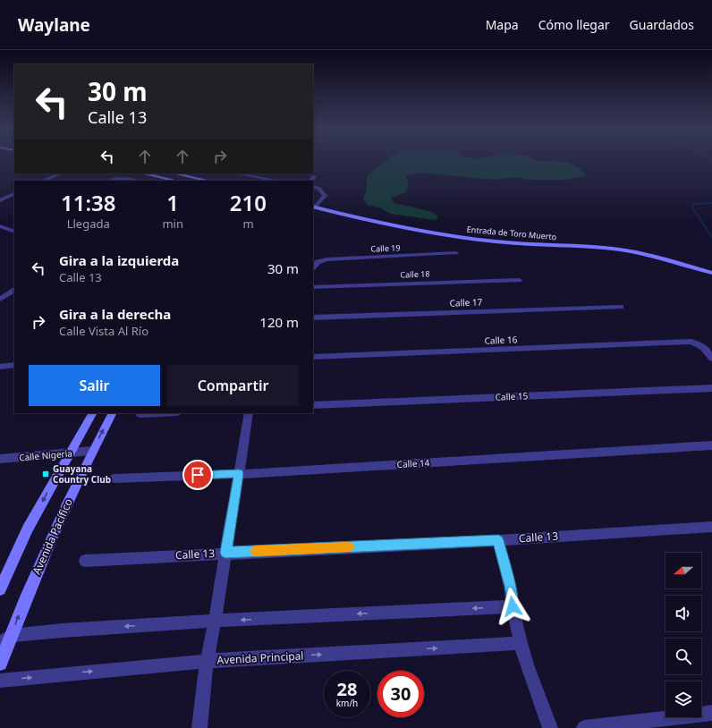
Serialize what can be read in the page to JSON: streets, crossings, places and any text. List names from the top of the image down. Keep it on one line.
{"streets":{"street":["Entrada de Toro Muerto","Calle 19","Calle 18","Calle 17","Calle 16","Calle 15","Calle Nigeria","Calle 14","Avenida Pacífico","Calle 13","Avenida Principal"]},"crossings":[["Calle Nigeria","Avenida Pacífico"]],"places":{"transit":["Guayana Country Club"]},"north":"left","page":{"header":"Waylane","nav":["Mapa","Cómo llegar","Guardados"],"turn":["30 m","Calle 13"],"eta":["11:38","Llegada","1","min","210","m"],"list":[{"name":"Gira a la izquierda","note":"Calle 13","value":"30 m"},{"name":"Gira a la derecha","note":"Calle Vista Al Río","value":"120 m"}],"buttons":["Salir","Compartir"],"speed":"28 km/h","limit":"30"}}
